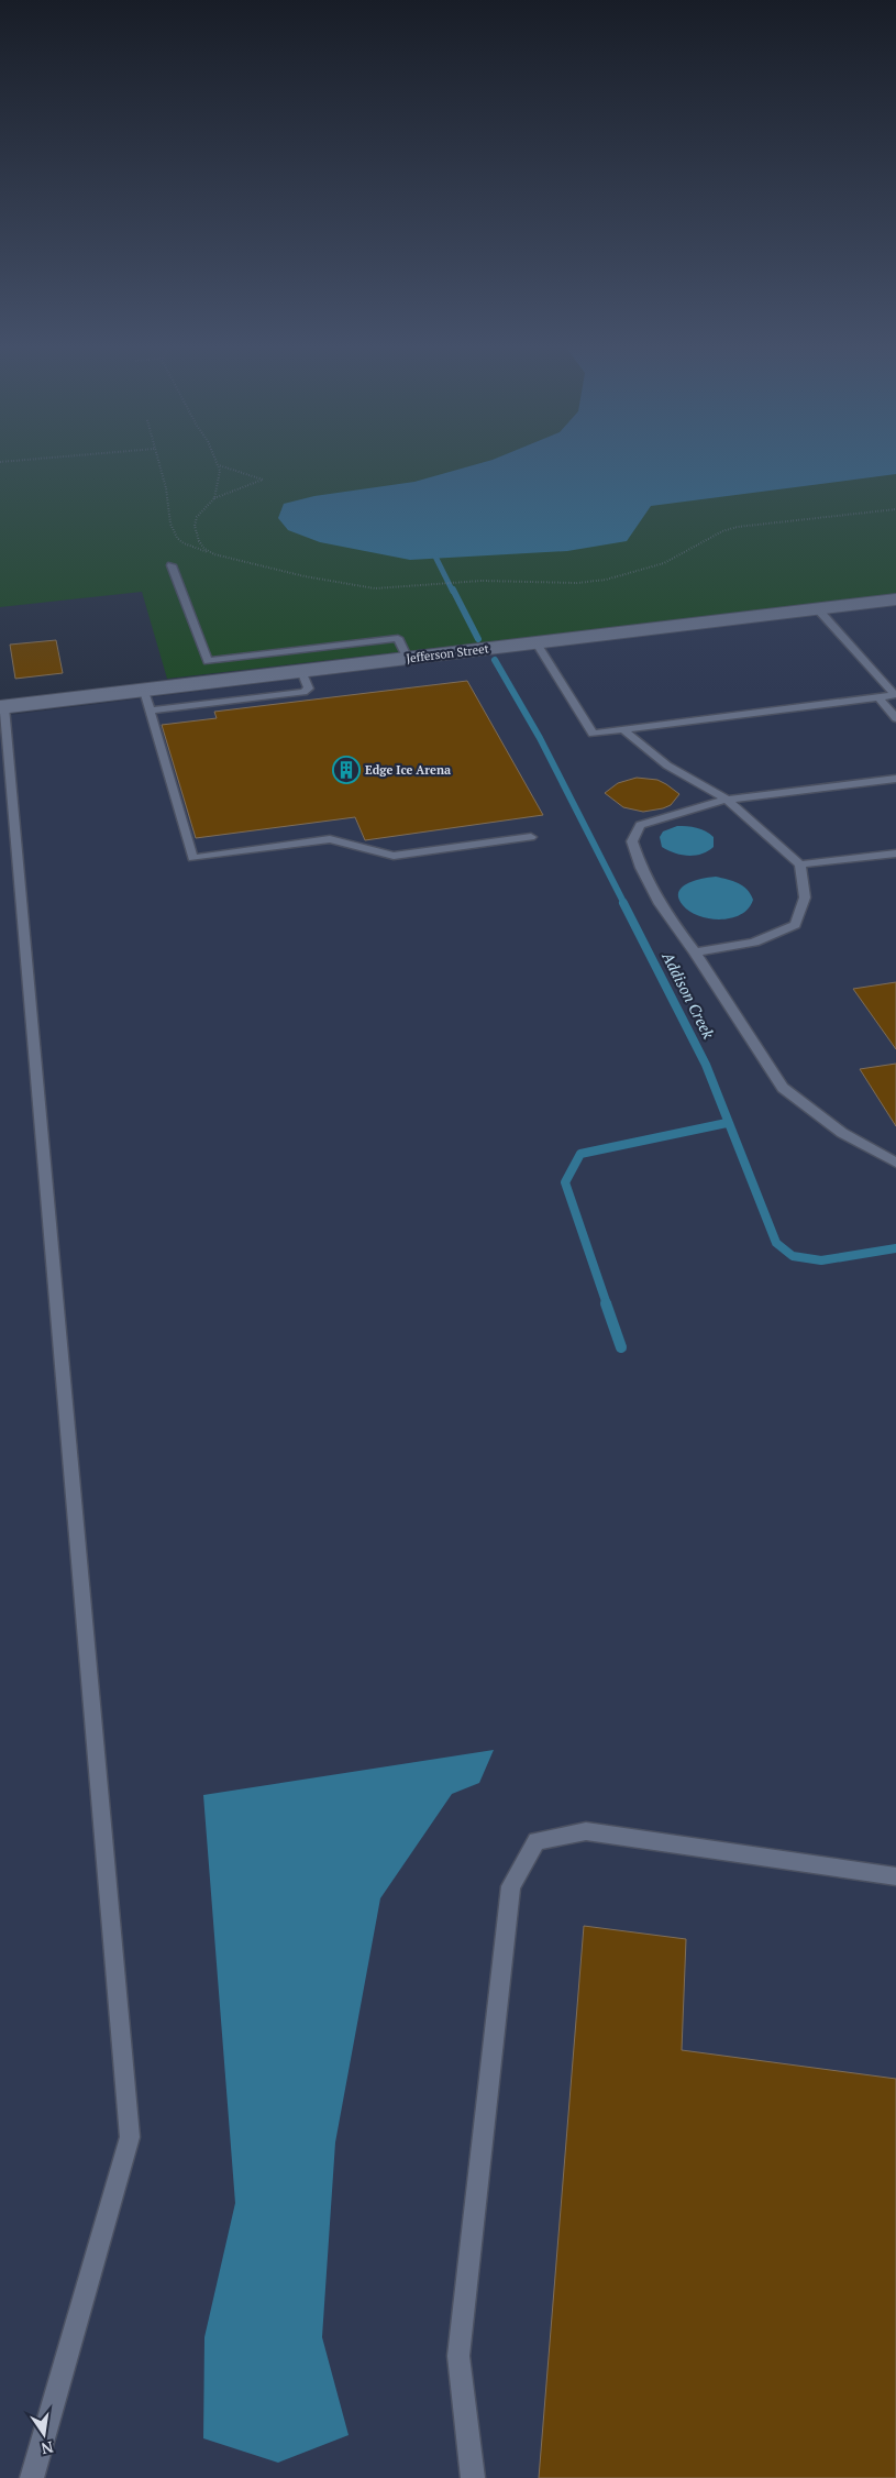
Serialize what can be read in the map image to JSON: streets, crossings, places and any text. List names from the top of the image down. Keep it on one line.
{"streets":{"street":["Jefferson Street"]},"water":["Addison Creek"],"places":{"building":["Edge Ice Arena"]},"north":"bottom"}
